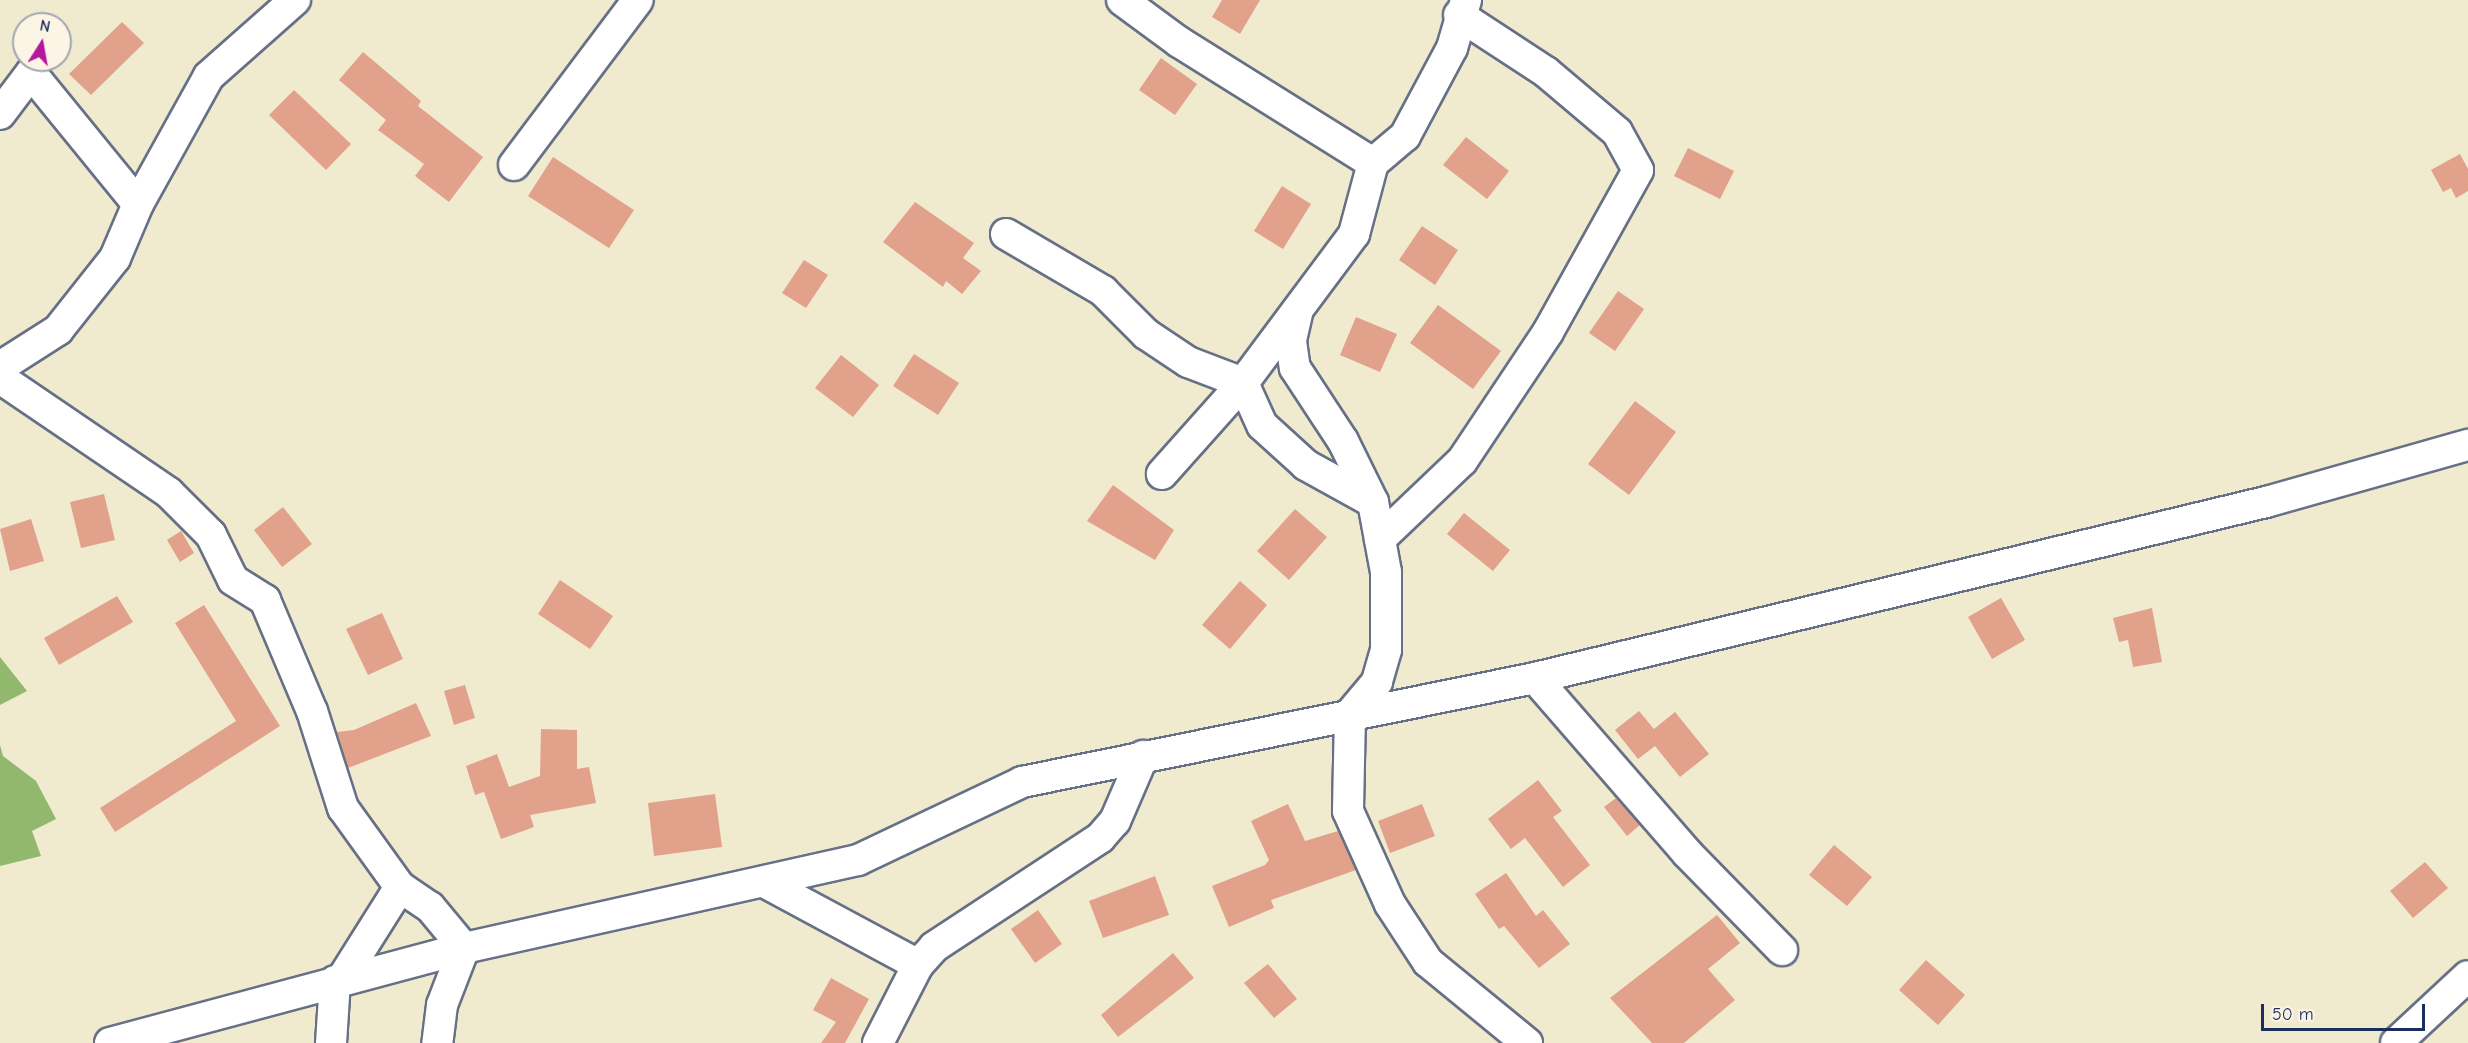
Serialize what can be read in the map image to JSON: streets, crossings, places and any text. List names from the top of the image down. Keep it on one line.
{"scale_bar":"50 m","north":"top"}
